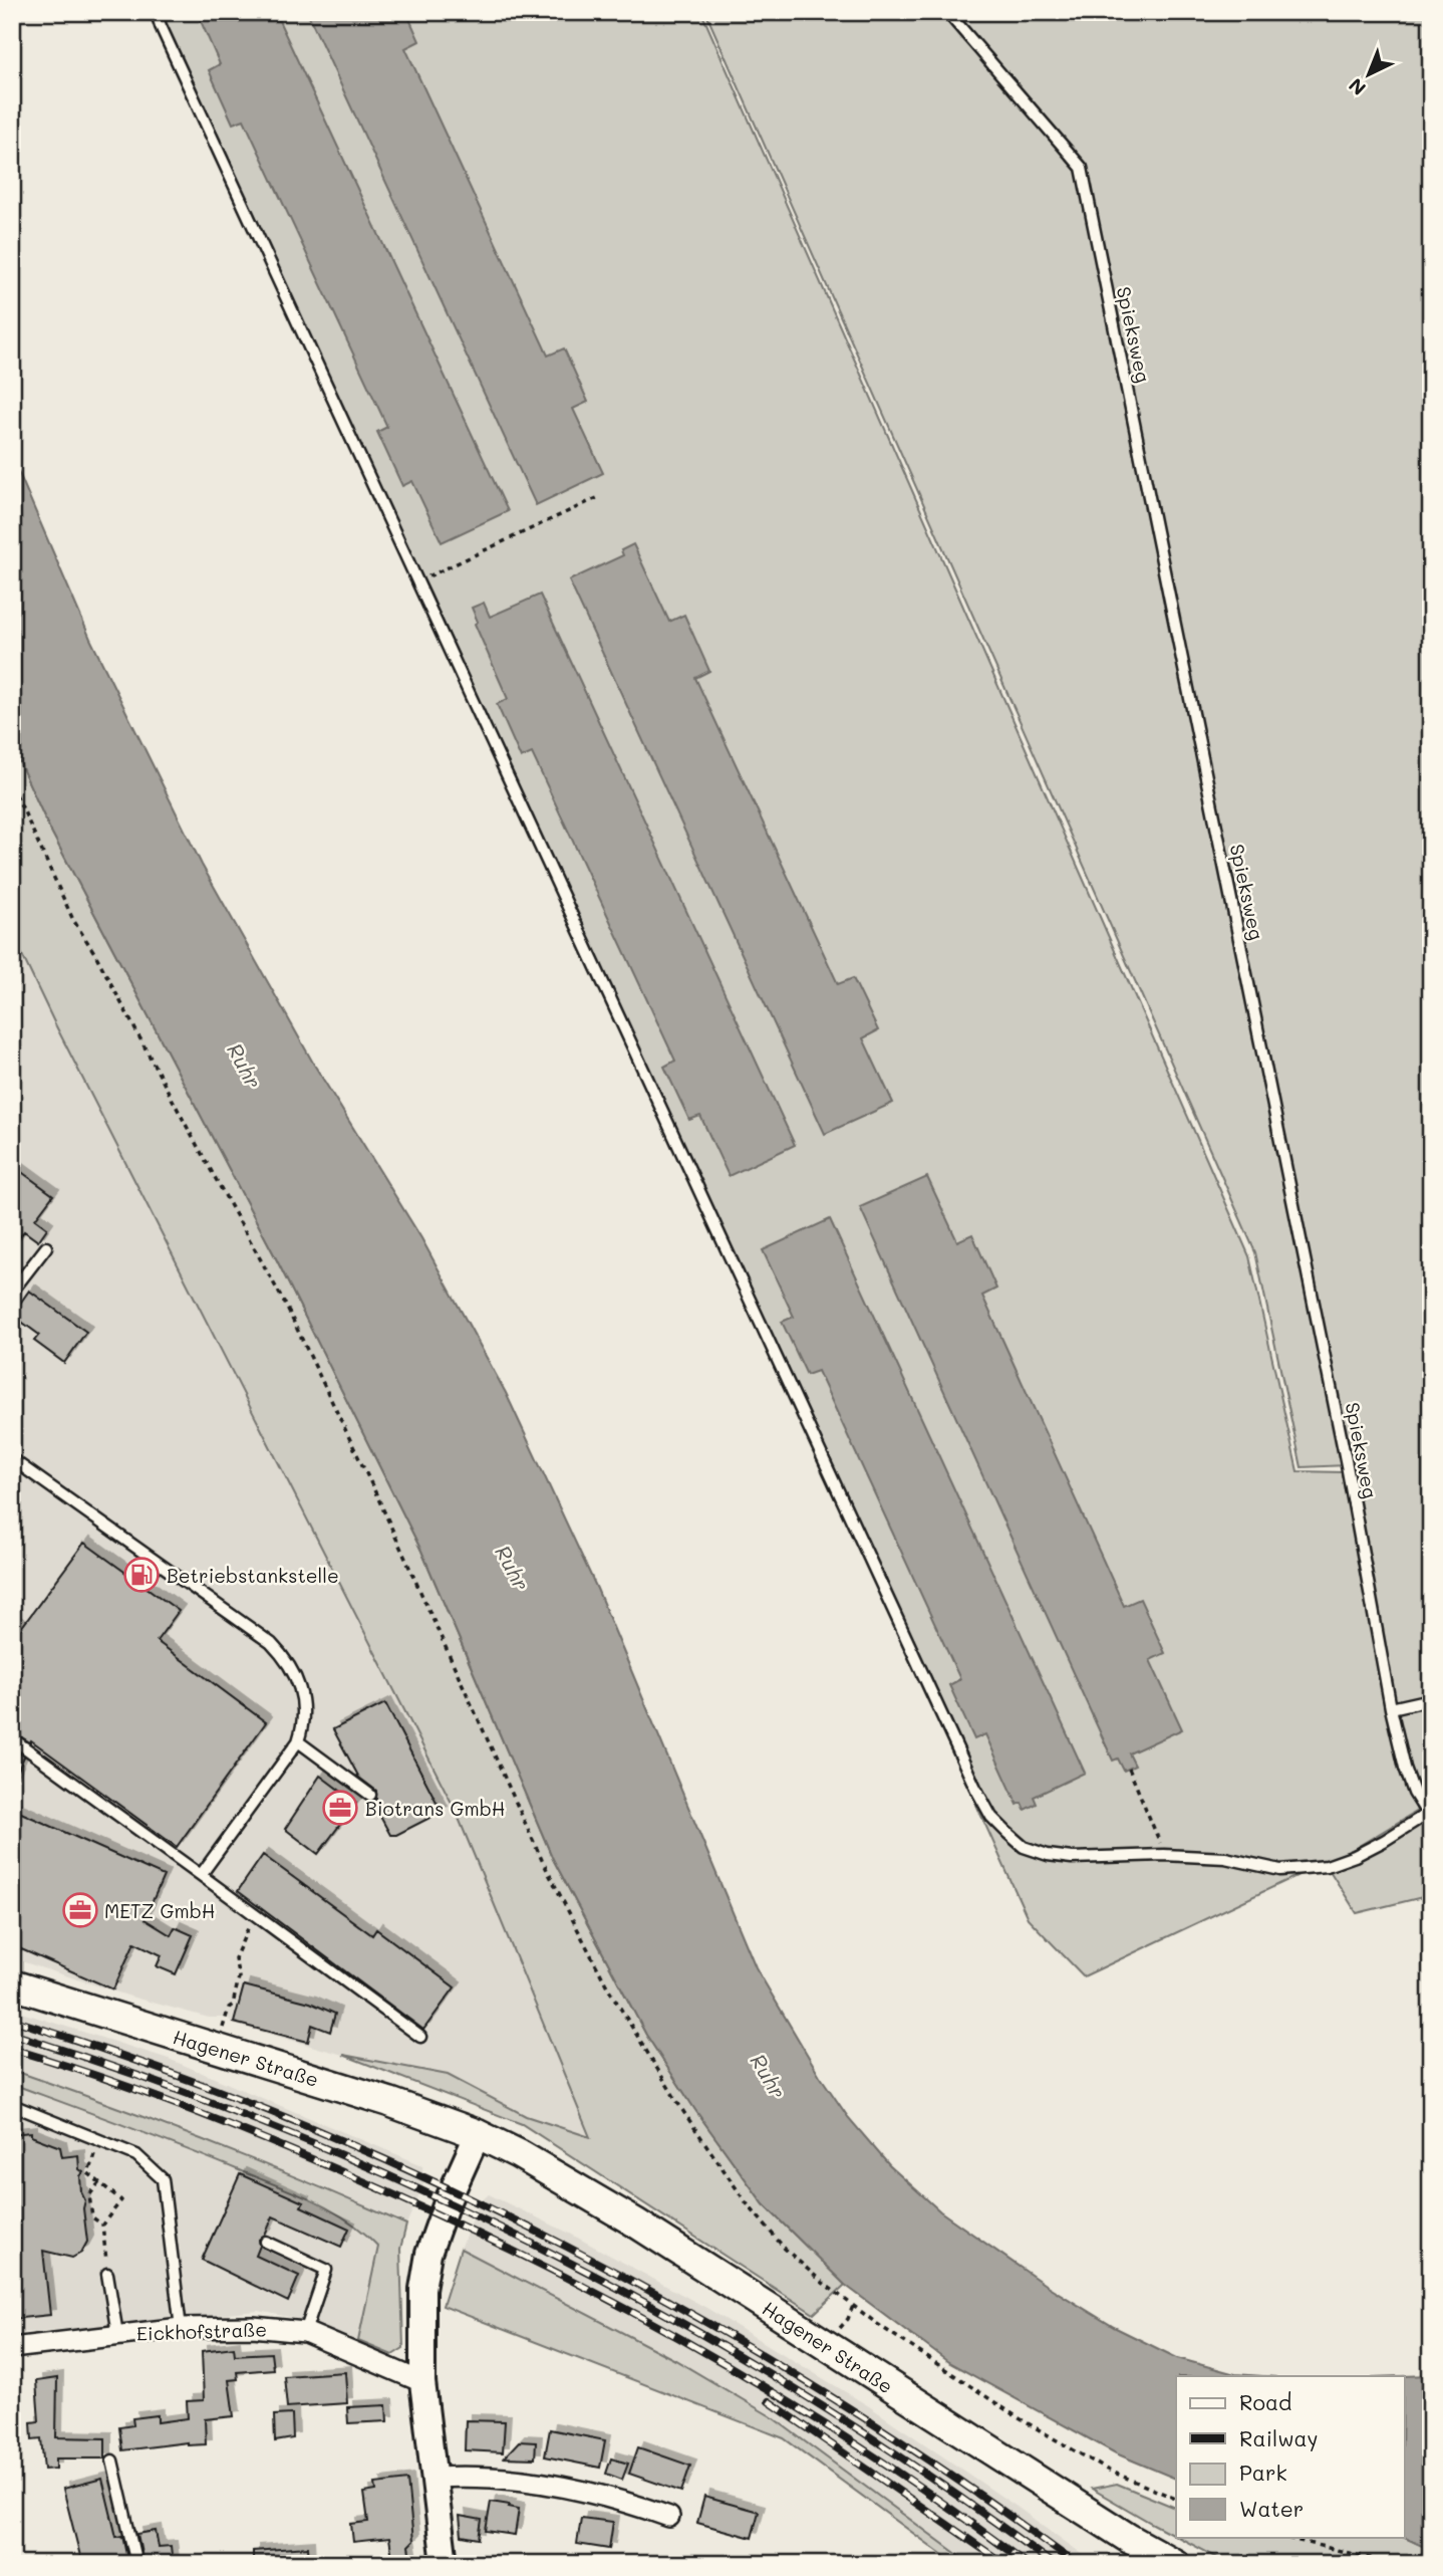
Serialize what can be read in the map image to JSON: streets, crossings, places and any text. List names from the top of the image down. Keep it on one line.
{"streets":{"main road":["Hagener Straße"],"street":["Eickhofstraße"],"lane":["Spieksweg"]},"water":["Ruhr"],"places":{"fuel station":["Betriebstankstelle"],"office":["Biotrans GmbH","METZ GmbH"]},"legend":["Road","Railway","Park","Water"],"north":"bottom left"}
